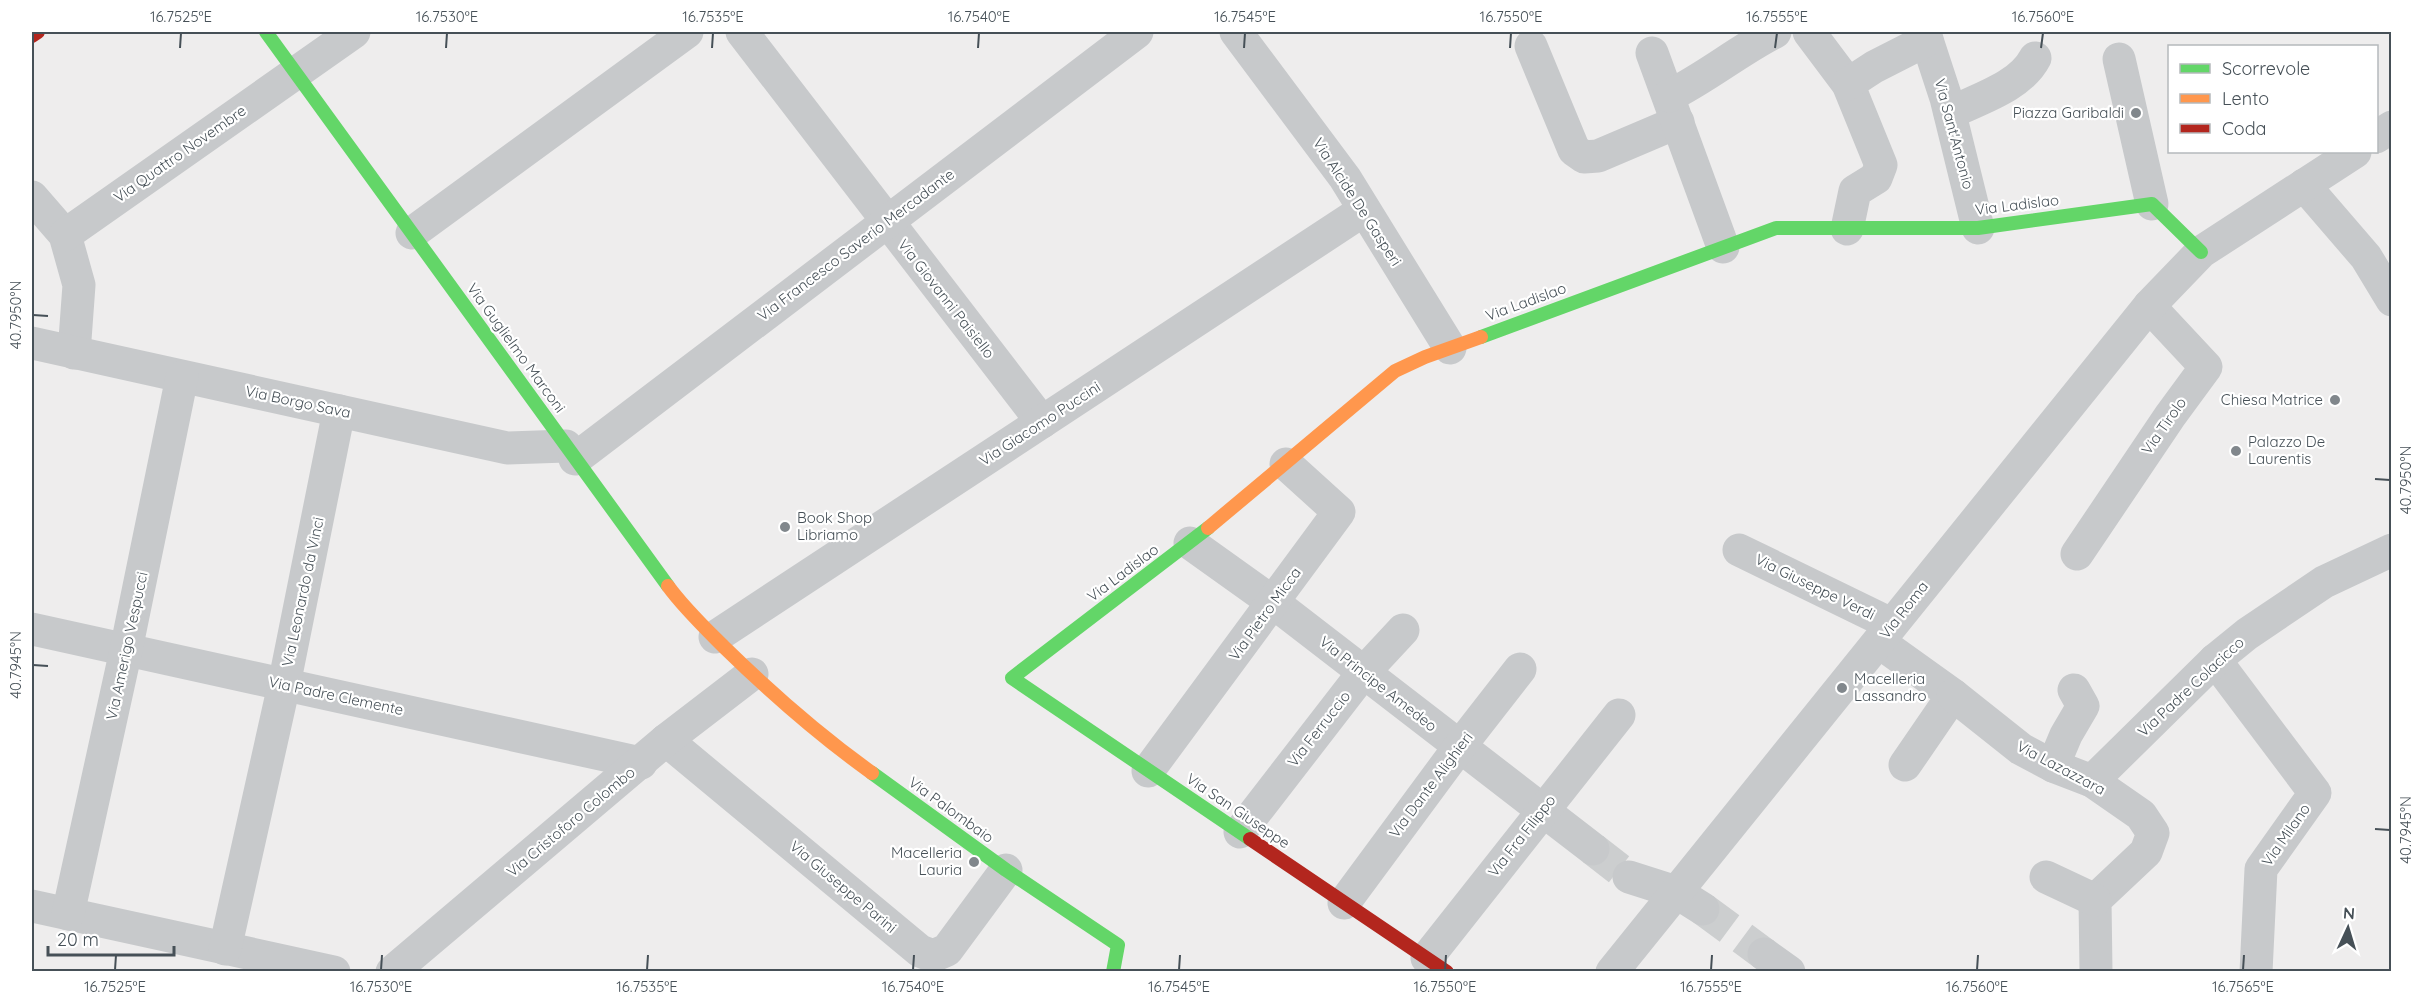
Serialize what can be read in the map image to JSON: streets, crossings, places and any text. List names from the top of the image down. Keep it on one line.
{"streets":{"street":["Via Sant'Antonio","Via Quattro Novembre","Via Alcide De Gasperi","Via Ladislao","Via Francesco Saverio Mercadante","Via Giovanni Paisiello","Via Guglielmo Marconi","Via Borgo Sava","Via Giacomo Puccini","Via Tirolo","Via Giuseppe Verdi","Via Leonardo da Vinci","Via Roma","Via Pietro Micca","Via Amerigo Vespucci","Via Principe Amedeo","Via Padre Colacicco","Via Padre Clemente","Via Ferruccio","Via Lazazzara","Via Dante Alighieri","Via Palombaio","Via San Giuseppe","Via Cristoforo Colombo","Via Milano","Via Fra Filippo","Via Giuseppe Parini"]},"crossings":[["Via Sant'Antonio","Via Ladislao"],["Via Quattro Novembre","Via Guglielmo Marconi"],["Via Alcide De Gasperi","Via Ladislao"],["Via Alcide De Gasperi","Via Giacomo Puccini"],["Via Ladislao","Via Pietro Micca"],["Via Ladislao","Via Principe Amedeo"],["Via Ladislao","Via San Giuseppe"],["Via Francesco Saverio Mercadante","Via Giovanni Paisiello"],["Via Francesco Saverio Mercadante","Via Guglielmo Marconi"],["Via Francesco Saverio Mercadante","Via Borgo Sava"],["Via Giovanni Paisiello","Via Giacomo Puccini"],["Via Guglielmo Marconi","Via Borgo Sava"],["Via Guglielmo Marconi","Via Giacomo Puccini"],["Via Guglielmo Marconi","Via Palombaio"],["Via Guglielmo Marconi","Via Cristoforo Colombo"],["Via Borgo Sava","Via Leonardo da Vinci"],["Via Borgo Sava","Via Amerigo Vespucci"],["Via Tirolo","Via Roma"],["Via Giuseppe Verdi","Via Roma"],["Via Giuseppe Verdi","Via Lazazzara"],["Via Leonardo da Vinci","Via Padre Clemente"],["Via Pietro Micca","Via Principe Amedeo"],["Via Pietro Micca","Via San Giuseppe"],["Via Amerigo Vespucci","Via Padre Clemente"],["Via Principe Amedeo","Via Ferruccio"],["Via Principe Amedeo","Via Dante Alighieri"],["Via Principe Amedeo","Via Fra Filippo"],["Via Padre Colacicco","Via Lazazzara"],["Via Padre Colacicco","Via Milano"],["Via Padre Clemente","Via Cristoforo Colombo"],["Via Ferruccio","Via San Giuseppe"],["Via Dante Alighieri","Via San Giuseppe"],["Via Palombaio","Via Cristoforo Colombo"],["Via Palombaio","Via Giuseppe Parini"],["Via San Giuseppe","Via Fra Filippo"],["Via Cristoforo Colombo","Via Giuseppe Parini"]],"places":["Piazza Garibaldi","Chiesa Matrice","Palazzo De Laurentis","Book Shop Libriamo","Macelleria Lassandro","Macelleria Lauria"],"legend":["Scorrevole","Lento","Coda"],"scale_bar":"20 m","north":"top","coordinates":["16.7525°E","16.7530°E","16.7535°E","16.7540°E","16.7545°E","16.7550°E","16.7555°E","16.7560°E","40.7950°N","40.7945°N","16.7565°E"]}
